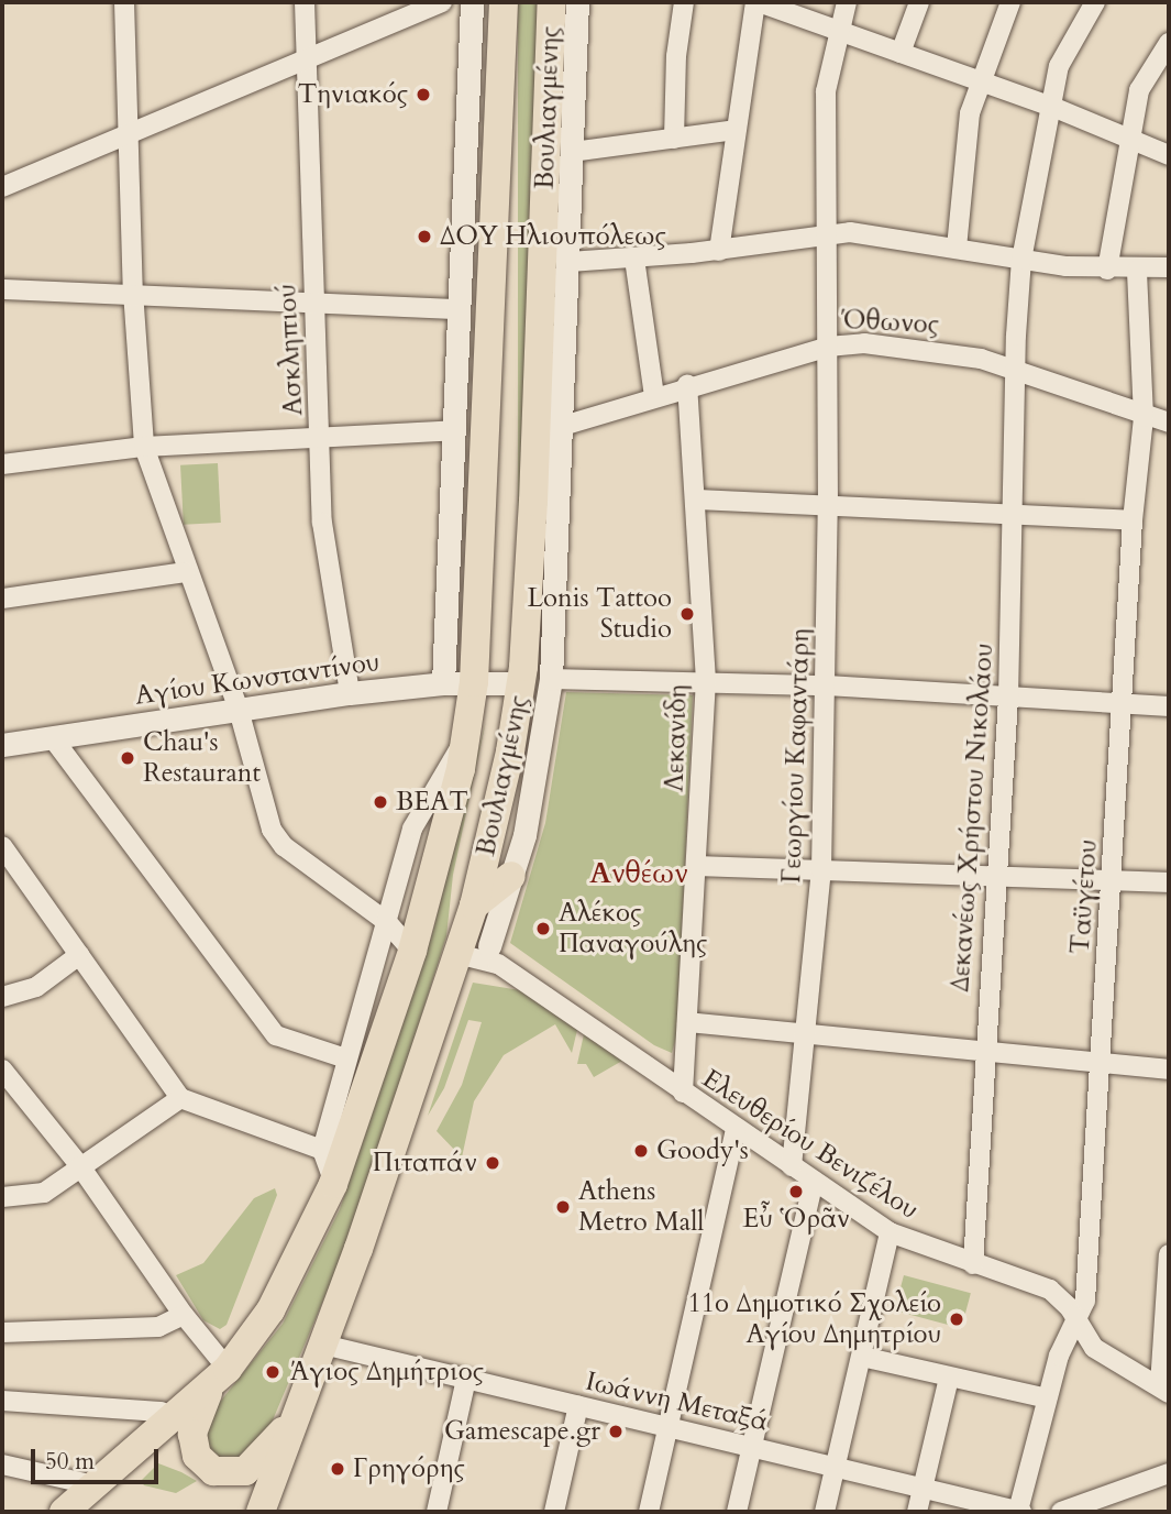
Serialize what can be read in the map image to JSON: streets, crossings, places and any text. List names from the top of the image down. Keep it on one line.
{"streets":{"main road":["Βουλιαγμένης"],"street":["Όθωνος","Ασκληπιού","Αγίου Κωνσταντίνου","Λεκανίδη","Γεωργίου Καφαντάρη","Δεκανέως Χρήστου Νικολάου","Ταϋγέτου","Ελευθερίου Βενιζέλου","Ιωάννη Μεταξά"]},"crossings":[["Βουλιαγμένης","Αγίου Κωνσταντίνου"],["Βουλιαγμένης","Ελευθερίου Βενιζέλου"],["Βουλιαγμένης","Ιωάννη Μεταξά"],["Όθωνος","Λεκανίδη"],["Όθωνος","Γεωργίου Καφαντάρη"],["Όθωνος","Δεκανέως Χρήστου Νικολάου"],["Όθωνος","Ταϋγέτου"],["Ασκληπιού","Αγίου Κωνσταντίνου"],["Λεκανίδη","Ελευθερίου Βενιζέλου"],["Γεωργίου Καφαντάρη","Ελευθερίου Βενιζέλου"],["Δεκανέως Χρήστου Νικολάου","Ελευθερίου Βενιζέλου"],["Ταϋγέτου","Ελευθερίου Βενιζέλου"],["Ταϋγέτου","Ιωάννη Μεταξά"]],"districts":["Ανθέων"],"places":["Τηνιακός","ΔΟΥ Ηλιουπόλεως","Lonis Tattoo Studio","Chau's Restaurant","ΒΕΑΤ","Αλέκος Παναγούλης","Goody's","Πιταπάν","Εὖ Ὁρᾶν","Athens Metro Mall","11ο Δημοτικό Σχολείο Αγίου Δημητρίου","Άγιος Δημήτριος","Gamescape.gr","Γρηγόρης"],"scale_bar":"50 m"}
